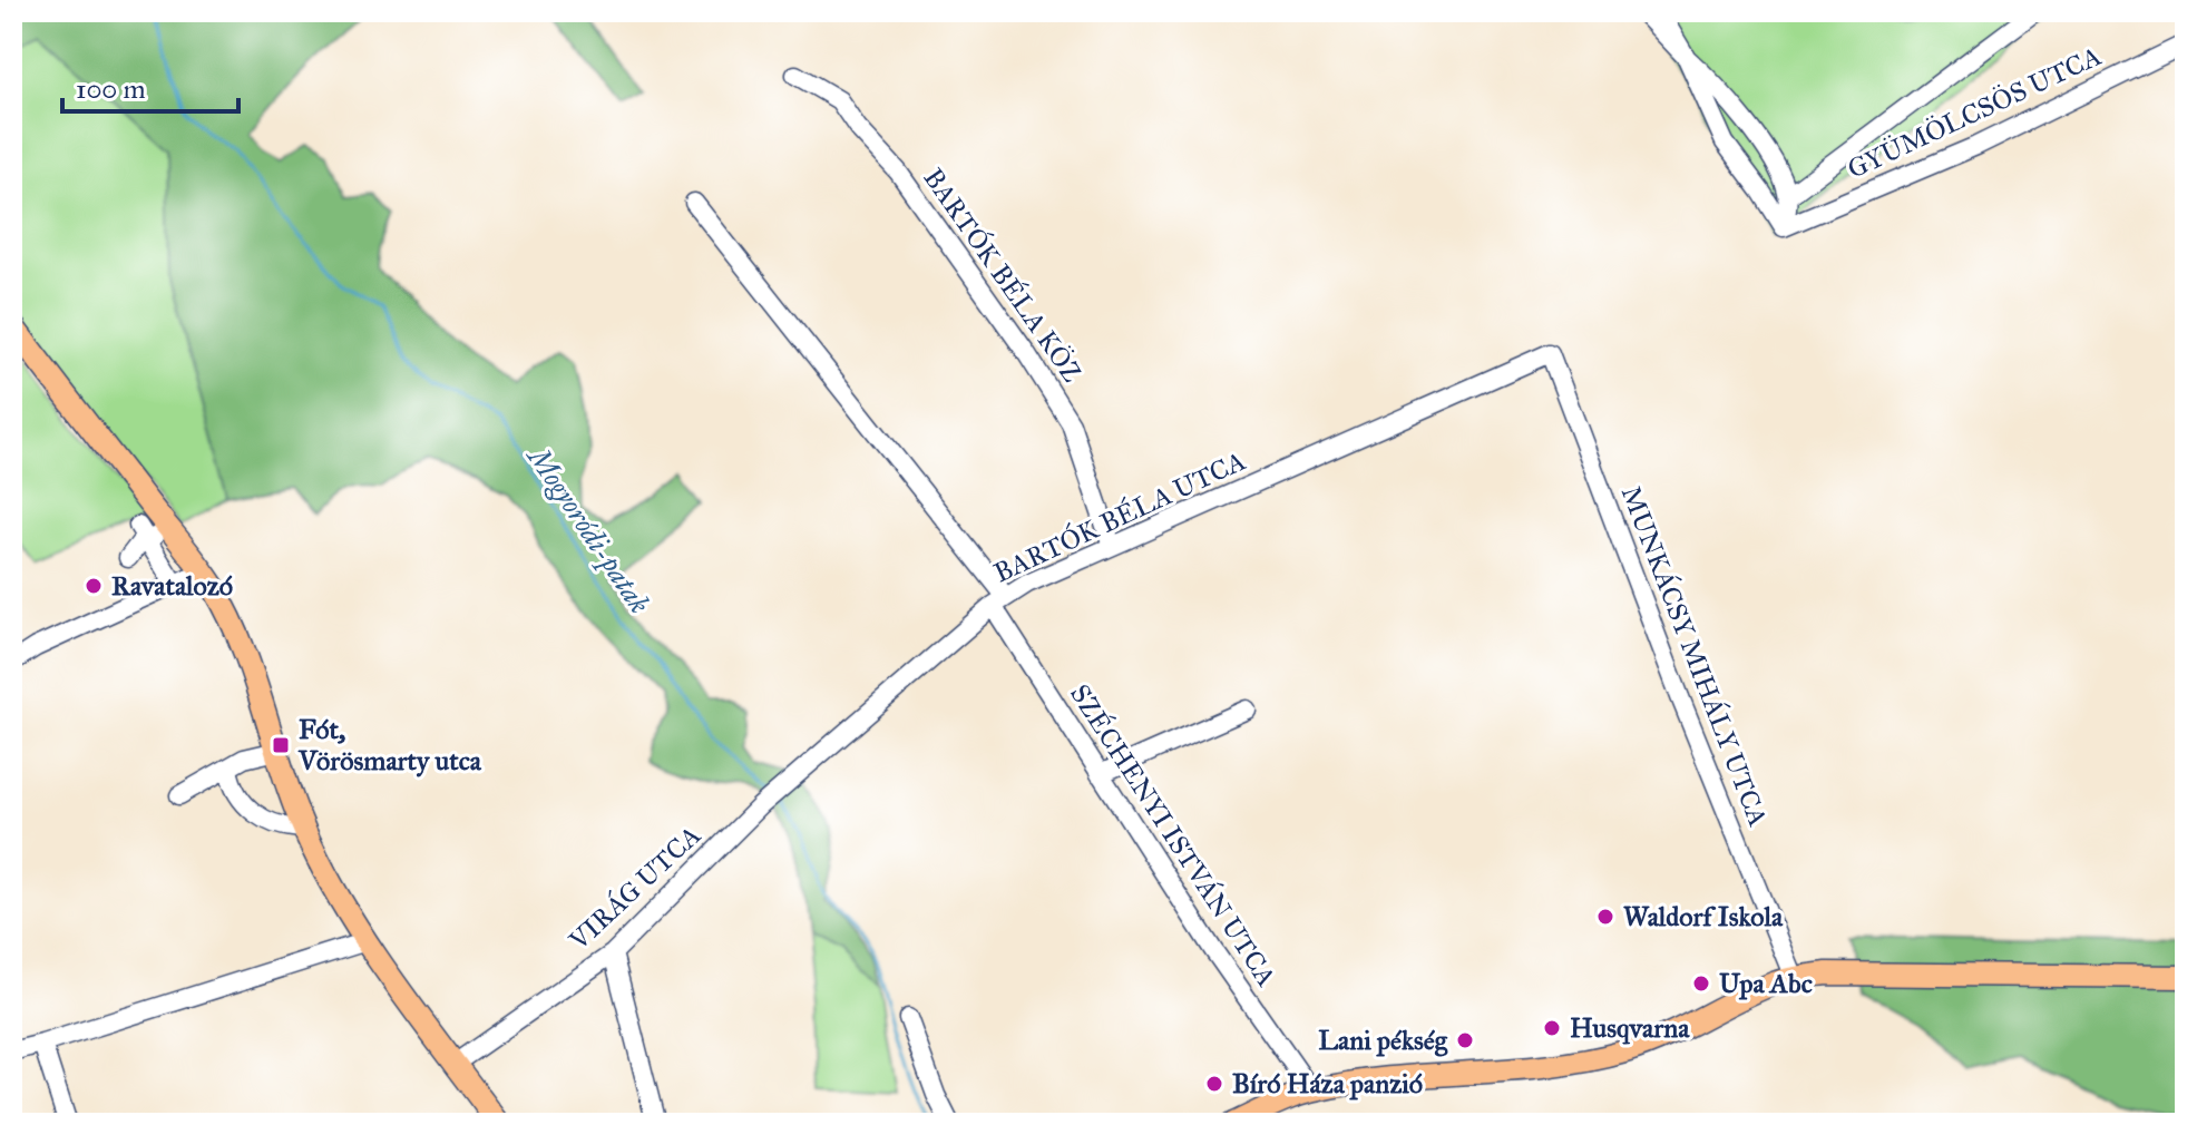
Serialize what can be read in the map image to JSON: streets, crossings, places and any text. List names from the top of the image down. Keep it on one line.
{"streets":{"street":["GYÜMÖLCSÖS UTCA","BARTÓK BÉLA KÖZ","BARTÓK BÉLA UTCA","MUNKÁCSY MIHÁLY UTCA","SZÉCHENYI ISTVÁN UTCA","VIRÁG UTCA"]},"crossings":[["BARTÓK BÉLA KÖZ","BARTÓK BÉLA UTCA"],["BARTÓK BÉLA UTCA","MUNKÁCSY MIHÁLY UTCA"],["BARTÓK BÉLA UTCA","SZÉCHENYI ISTVÁN UTCA"],["BARTÓK BÉLA UTCA","VIRÁG UTCA"]],"water":["Mogyoródi-patak"],"places":{"other":["Ravatalozó","Waldorf Iskola","Upa Abc","Husqvarna","Lani pékség","Bíró Háza panzió"],"transit":["Fót, Vörösmarty utca"]},"scale_bar":"100 m"}
